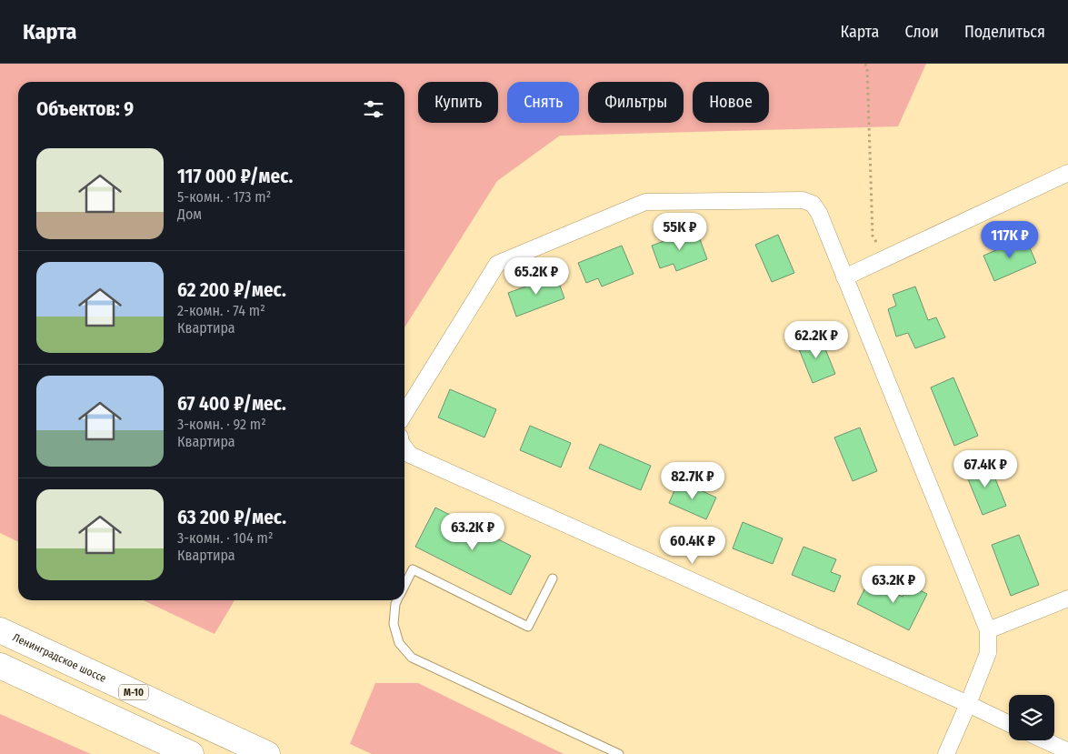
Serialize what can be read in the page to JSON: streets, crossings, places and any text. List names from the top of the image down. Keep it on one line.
{"streets":{"highway":["Ленинградское шоссе","М-10"]},"page":{"header":"Карта","nav":["Карта","Слои","Поделиться"],"chip":["Купить","Снять","Фильтры","Новое"],"heading":"Объектов: 9","list":[{"name":"117 000 ₽/мес.","note":"5-комн. · 173 m² · Дом"},{"name":"62 200 ₽/мес.","note":"2-комн. · 74 m² · Квартира"},{"name":"67 400 ₽/мес.","note":"3-комн. · 92 m² · Квартира"},{"name":"63 200 ₽/мес.","note":"3-комн. · 104 m² · Квартира"}],"price":["55K ₽","117K ₽","65.2K ₽","62.2K ₽","67.4K ₽","82.7K ₽","63.2K ₽","60.4K ₽","63.2K ₽"]}}
